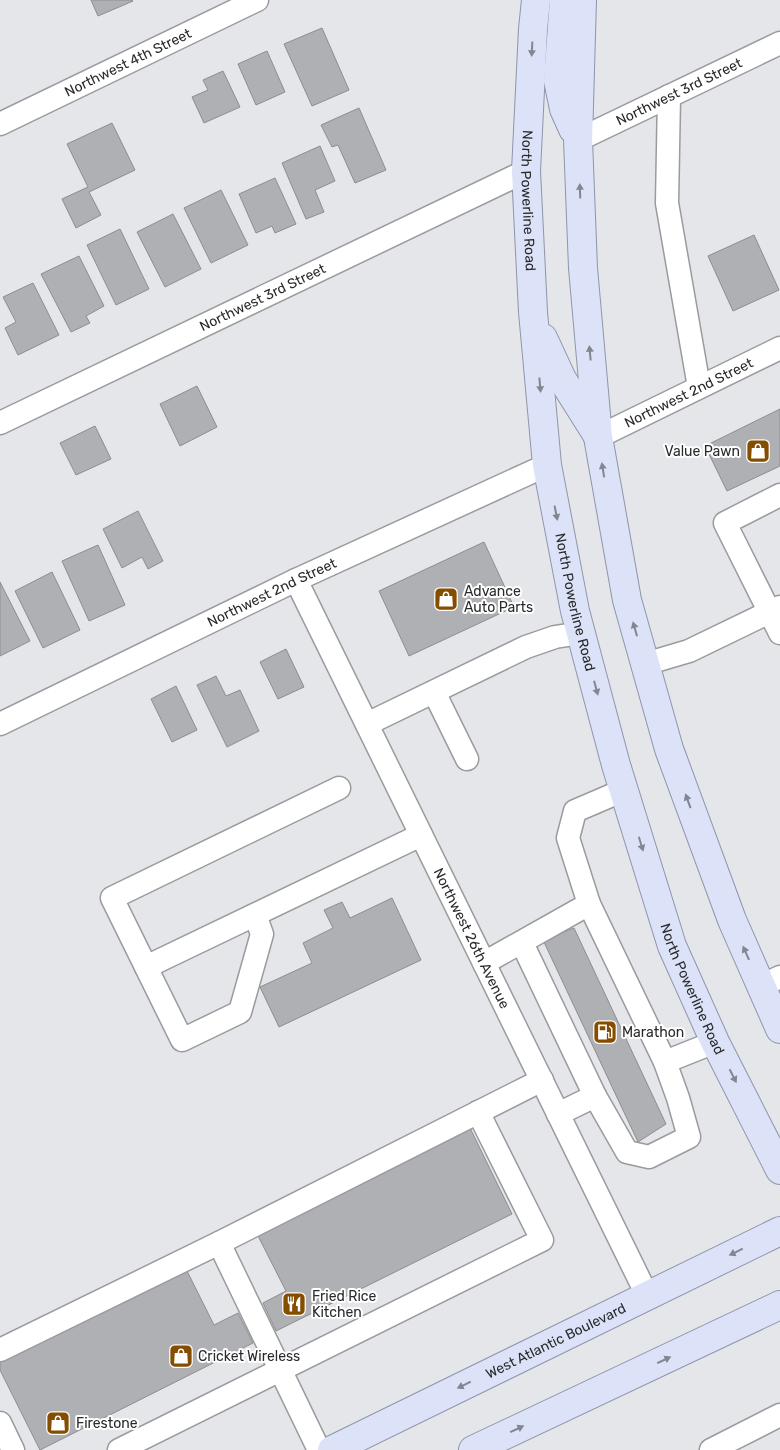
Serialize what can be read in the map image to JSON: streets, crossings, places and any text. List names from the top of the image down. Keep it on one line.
{"streets":{"main road":["North Powerline Road","West Atlantic Boulevard"],"street":["Northwest 4th Street","Northwest 3rd Street","Northwest 2nd Street","Northwest 26th Avenue"]},"crossings":[["Northwest 3rd Street","North Powerline Road"],["North Powerline Road","Northwest 2nd Street"],["Northwest 2nd Street","Northwest 26th Avenue"],["Northwest 26th Avenue","West Atlantic Boulevard"]],"places":{"shop":["Value Pawn","Advance Auto Parts","Cricket Wireless","Firestone"],"fuel station":["Marathon"],"restaurant":["Fried Rice Kitchen"]}}
